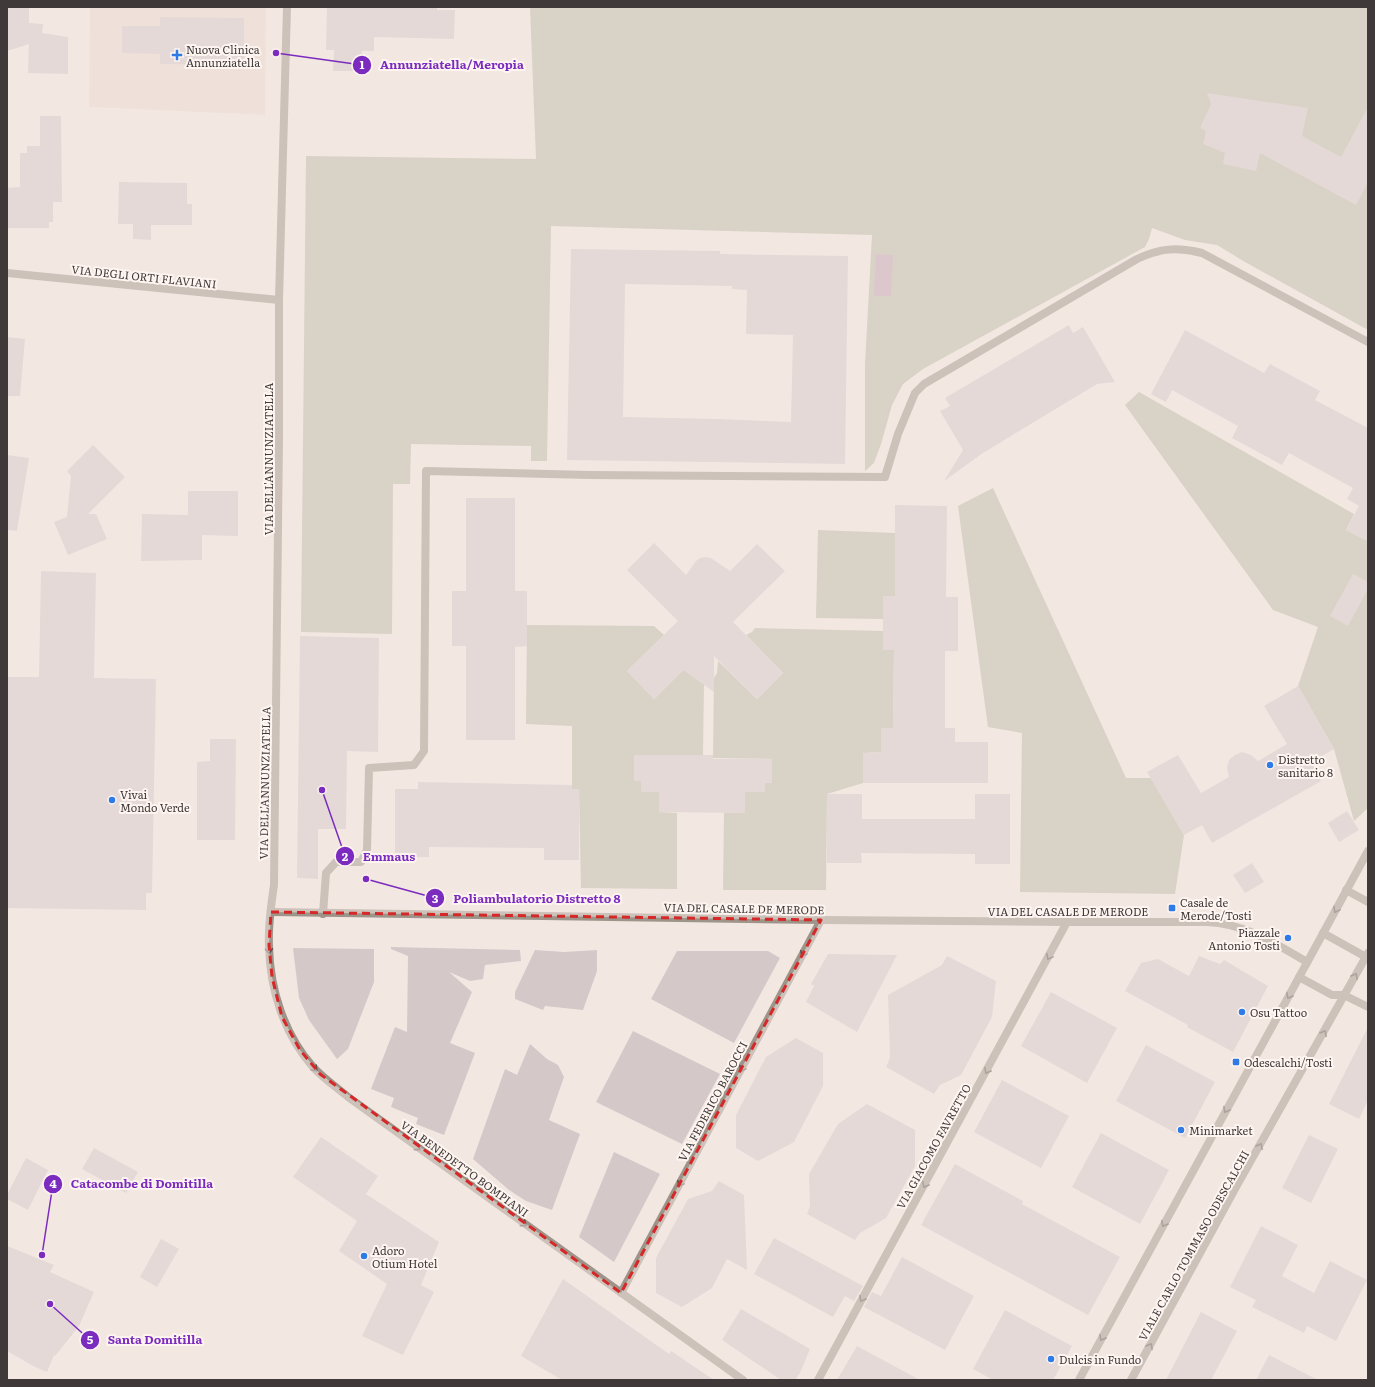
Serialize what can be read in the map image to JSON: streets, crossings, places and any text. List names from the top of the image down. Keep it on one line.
{"streets":{"street":["VIA DEGLI ORTI FLAVIANI","VIA DELL'ANNUNZIATELLA","VIA DEL CASALE DE MERODE","VIA FEDERICO BAROCCI","VIA GIACOMO FAVRETTO","VIA BENEDETTO BOMPIANI","VIALE CARLO TOMMASO ODESCALCHI"]},"crossings":[["VIA DEGLI ORTI FLAVIANI","VIA DELL'ANNUNZIATELLA"],["VIA DELL'ANNUNZIATELLA","VIA DEL CASALE DE MERODE"],["VIA DELL'ANNUNZIATELLA","VIA BENEDETTO BOMPIANI"],["VIA DEL CASALE DE MERODE","VIA FEDERICO BAROCCI"],["VIA DEL CASALE DE MERODE","VIA GIACOMO FAVRETTO"],["VIA DEL CASALE DE MERODE","VIA BENEDETTO BOMPIANI"],["VIA FEDERICO BAROCCI","VIA BENEDETTO BOMPIANI"]],"one_way":["VIA FEDERICO BAROCCI","VIA GIACOMO FAVRETTO","VIA BENEDETTO BOMPIANI"],"places":{"other":["Annunziatella/Meropia","Distretto sanitario 8","Emmaus","Vivai Mondo Verde","Poliambulatorio Distretto 8","Piazzale Antonio Tosti","Osu Tattoo","Minimarket","Catacombe di Domitilla","Adoro Otium Hotel","Santa Domitilla","Dulcis in Fundo"],"health":["Nuova Clinica Annunziatella"],"transit":["Casale de Merode/Tosti","Odescalchi/Tosti"]}}
